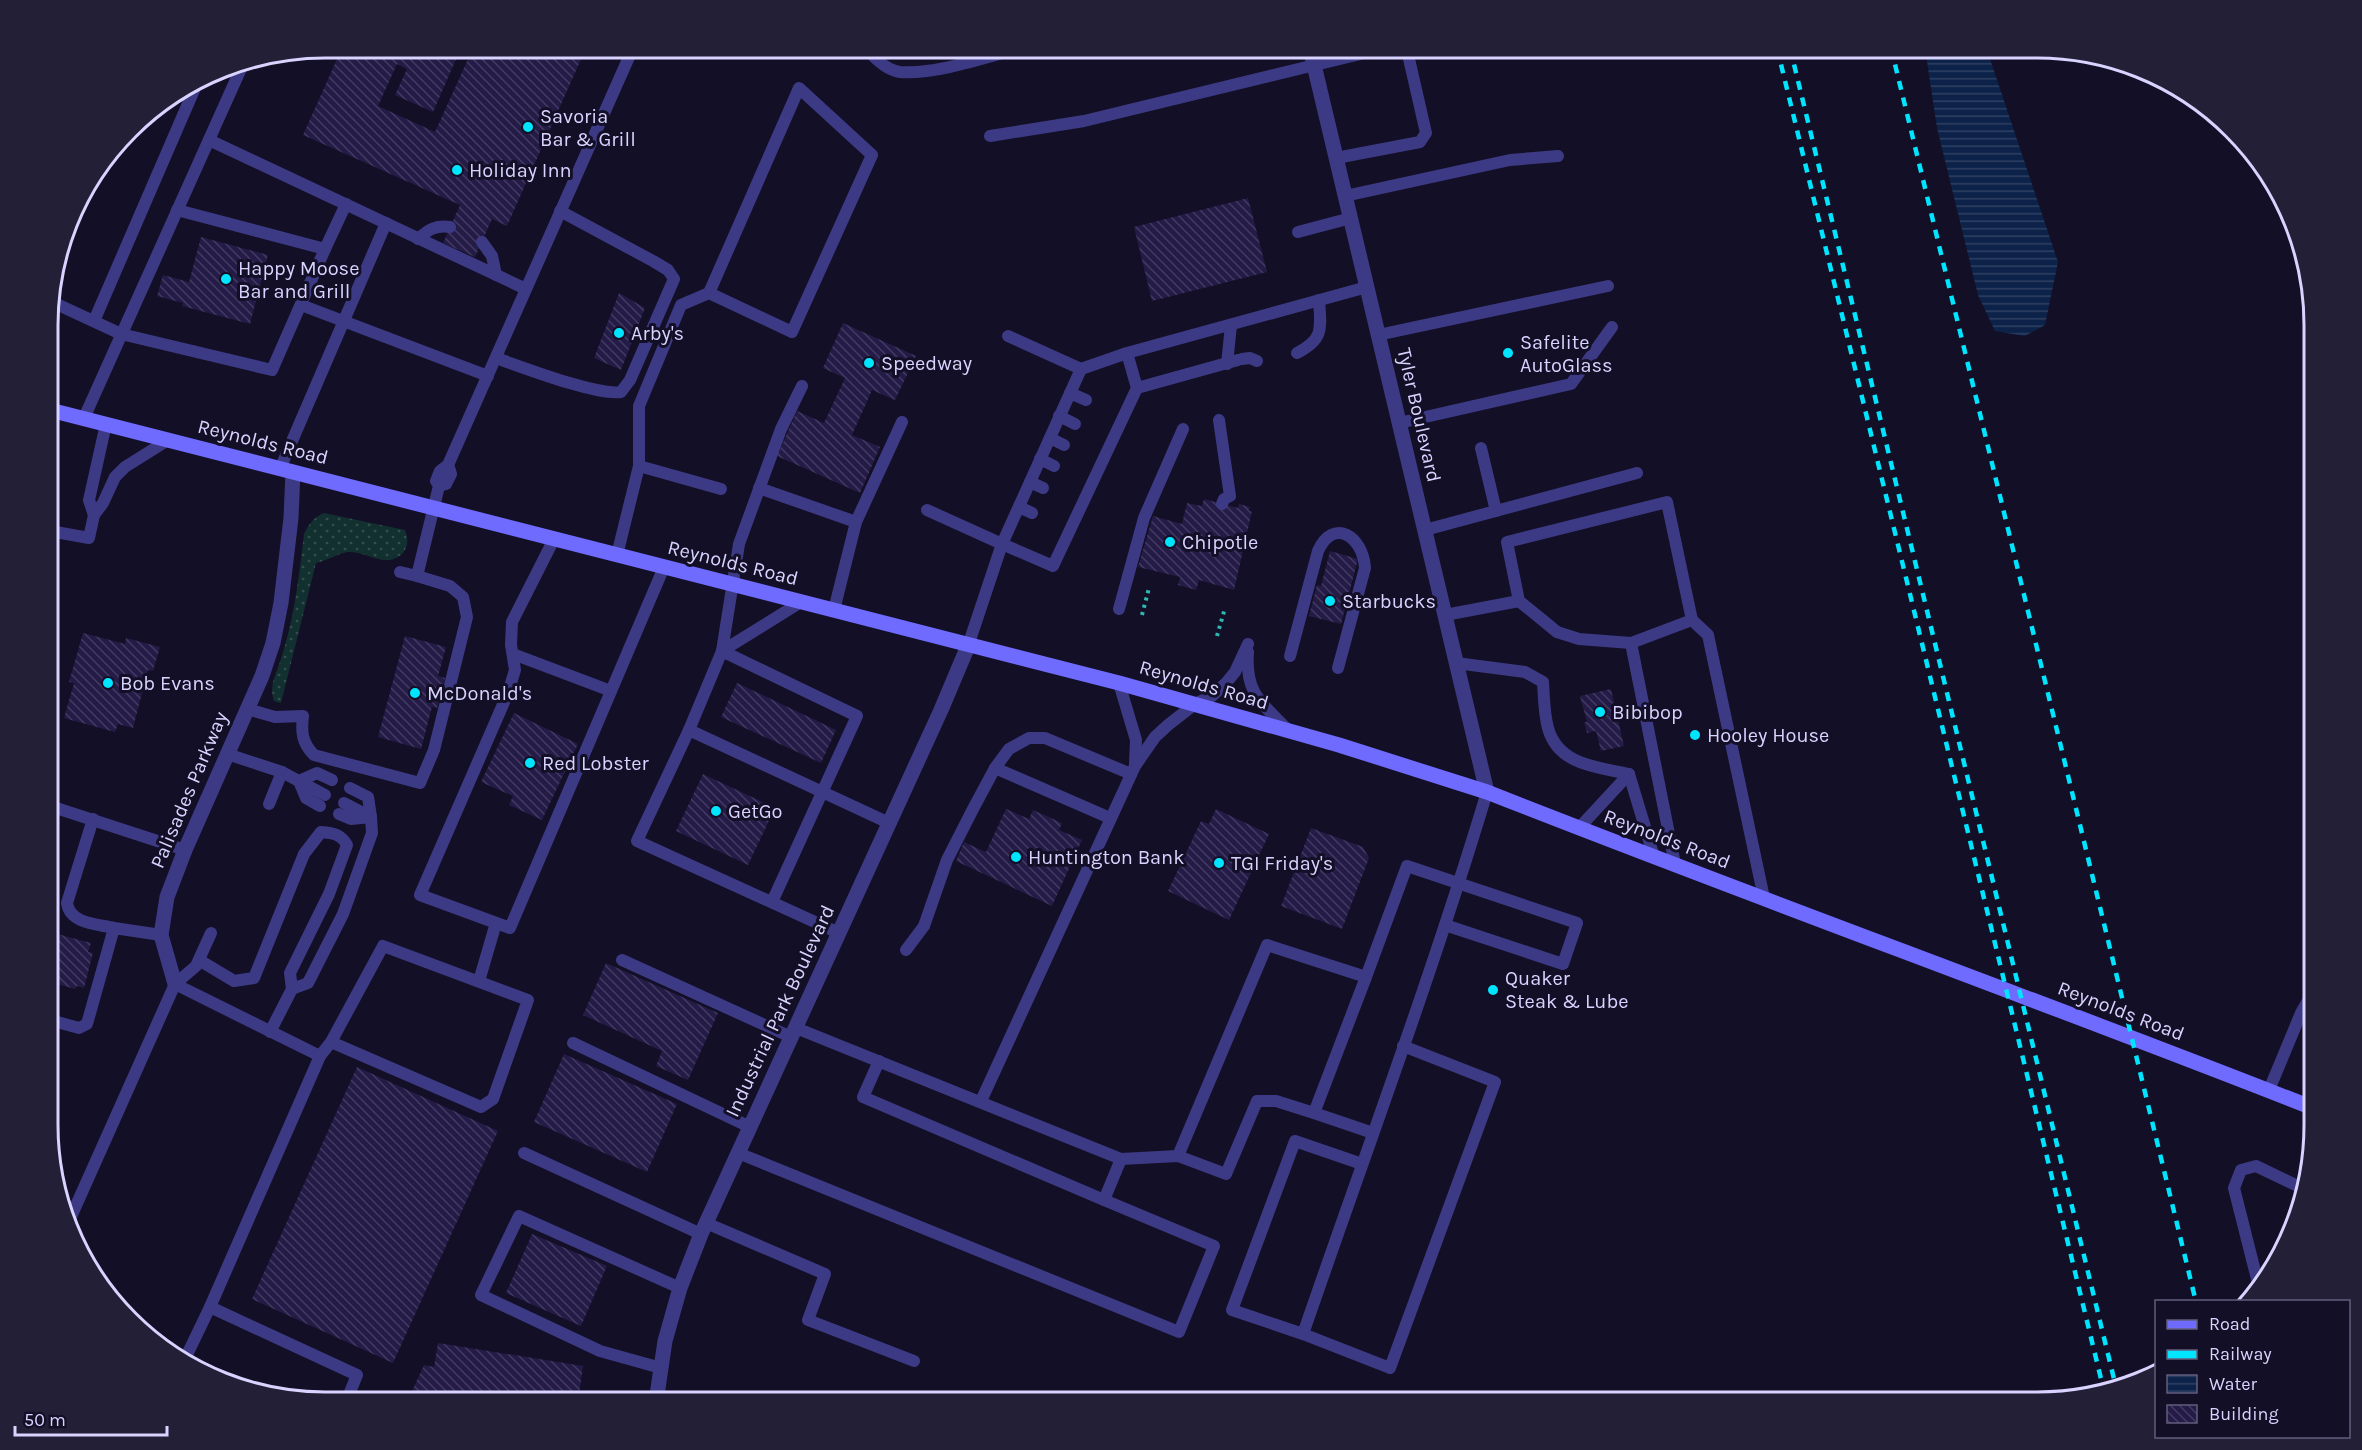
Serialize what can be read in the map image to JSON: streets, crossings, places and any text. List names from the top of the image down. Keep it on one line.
{"streets":{"main road":["Reynolds Road"],"street":["Tyler Boulevard","Palisades Parkway","Industrial Park Boulevard"]},"crossings":[["Tyler Boulevard","Reynolds Road"],["Reynolds Road","Palisades Parkway"],["Reynolds Road","Industrial Park Boulevard"]],"places":["Savoria Bar & Grill","Holiday Inn","Happy Moose Bar and Grill","Arby's","Safelite AutoGlass","Speedway","Chipotle","Starbucks","Bob Evans","McDonald's","Bibibop","Hooley House","Red Lobster","GetGo","Huntington Bank","TGI Friday's","Quaker Steak & Lube"],"legend":["Road","Railway","Water","Building"],"scale_bar":"50 m"}
